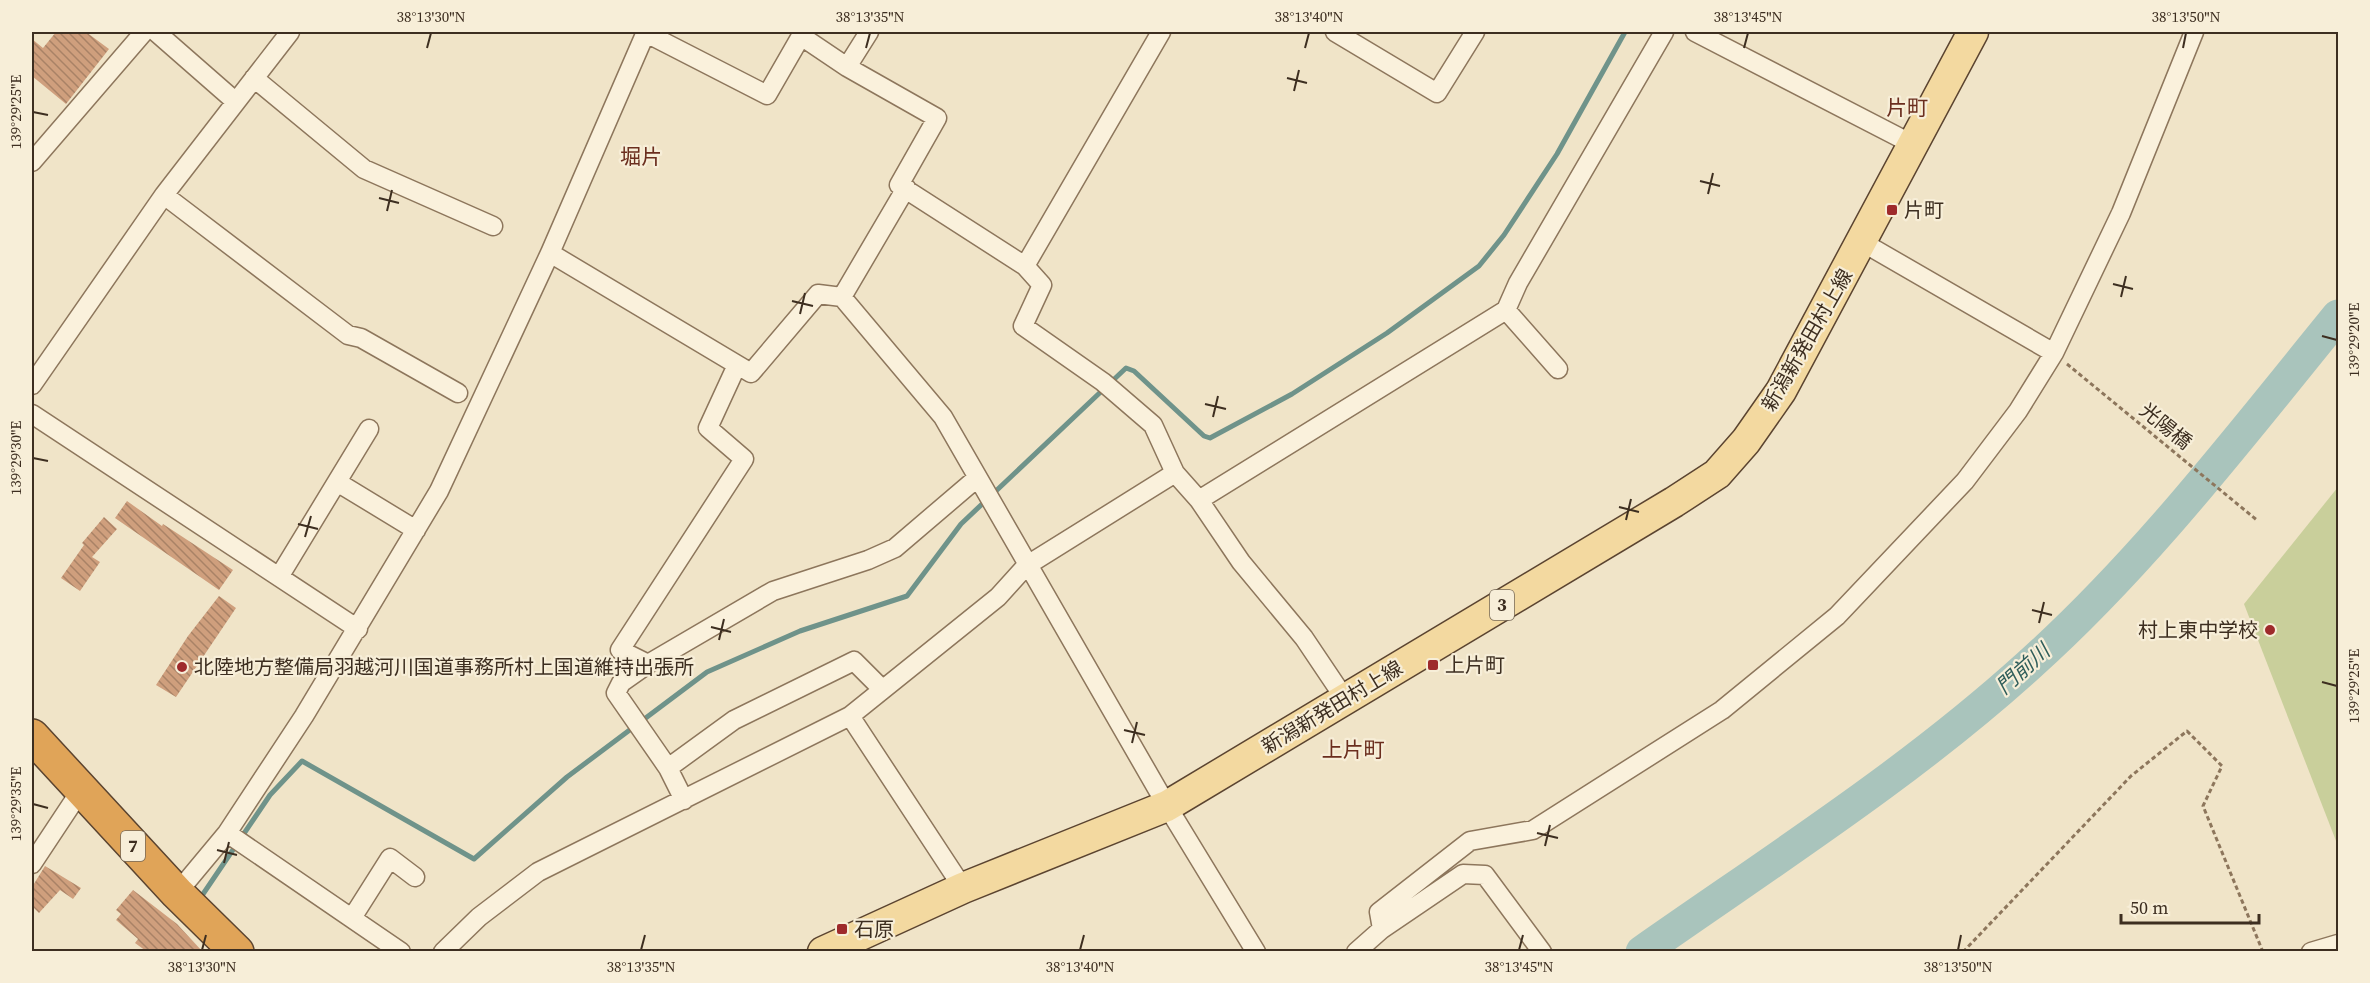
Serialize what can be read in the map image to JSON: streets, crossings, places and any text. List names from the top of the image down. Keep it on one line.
{"streets":{"highway":["7"],"main road":["新潟新発田村上線","3"],"path":["光陽橋"]},"districts":["片町","堀片","上片町"],"water":["門前川"],"places":{"transit":["片町","上片町","石原"],"other":["村上東中学校","北陸地方整備局羽越河川国道事務所村上国道維持出張所"]},"scale_bar":"50 m","coordinates":["38°13'30\"N","38°13'35\"N","38°13'40\"N","38°13'45\"N","38°13'50\"N","139°29'25\"E","139°29'20\"E","139°29'30\"E","139°29'35\"E"]}
